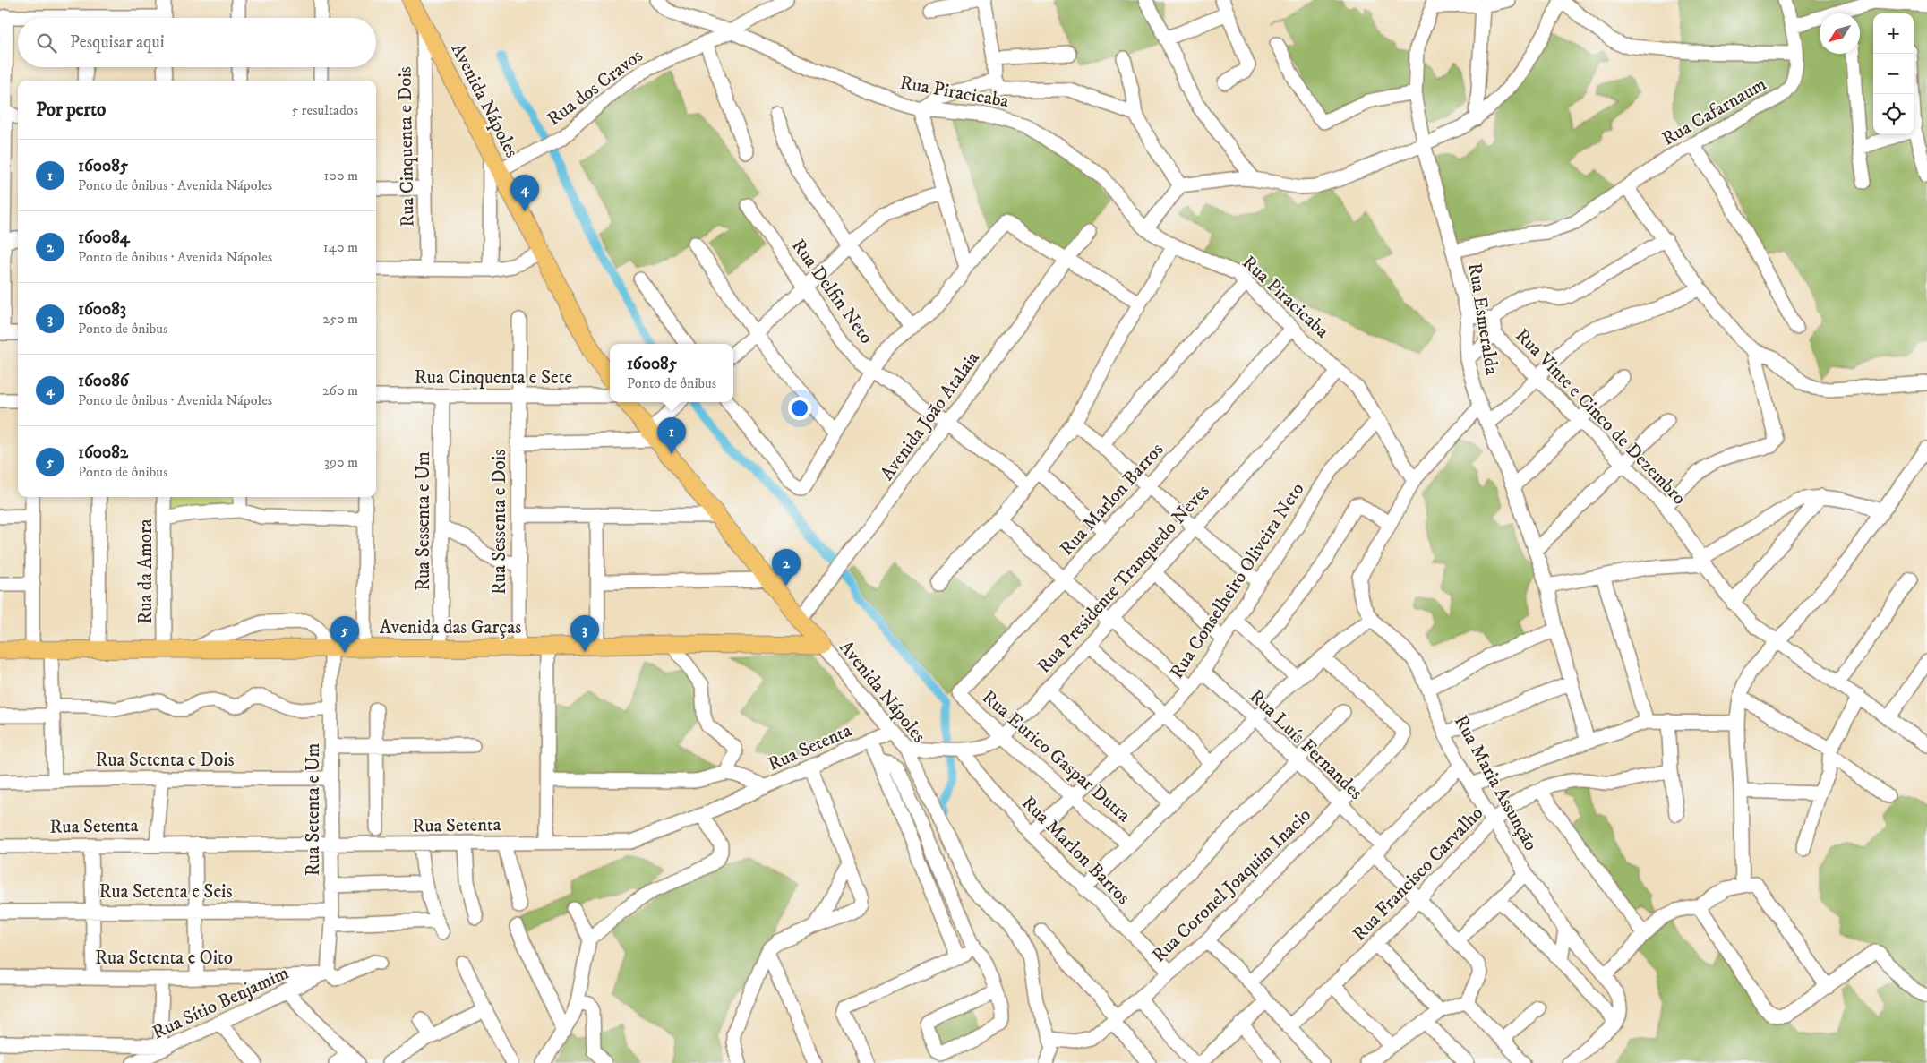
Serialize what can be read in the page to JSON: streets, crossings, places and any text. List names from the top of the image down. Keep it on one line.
{"streets":{"main road":["Avenida Nápoles","Avenida das Garças"],"street":["Rua dos Cravos","Rua Piracicaba","Rua Cafarnaum","Rua Cinquenta e Dois","Rua Delfin Neto","Rua Esmeralda","Rua Cinquenta e Sete","Avenida João Atalaia","Rua Vinte e Cinco de Dezembro","Rua Marlon Barros","Rua Sessenta e Um","Rua Sessenta e Dois","Rua da Amora","Rua Presidente Tranquedo Neves","Rua Conselheiro Oliveira Neto","Rua Luís Fernandes","Rua Setenta","Rua Eurico Gaspar Dutra","Rua Setenta e Dois","Rua Maria Assunção","Rua Setenta e Um","Rua Francisco Carvalho","Rua Coronel Joaquim Inacio","Rua Setenta e Seis","Rua Setenta e Oito","Rua Sítio Benjamim"]},"crossings":[["Rua dos Cravos","Rua Piracicaba"],["Rua dos Cravos","Avenida Nápoles"],["Rua Piracicaba","Rua Marlon Barros"],["Rua Piracicaba","Rua Presidente Tranquedo Neves"],["Rua Piracicaba","Rua Conselheiro Oliveira Neto"],["Rua Piracicaba","Rua Maria Assunção"],["Avenida Nápoles","Rua Cinquenta e Dois"],["Avenida Nápoles","Avenida João Atalaia"],["Avenida Nápoles","Rua Presidente Tranquedo Neves"],["Avenida Nápoles","Avenida das Garças"],["Avenida Nápoles","Rua Setenta"],["Avenida Nápoles","Rua Coronel Joaquim Inacio"],["Rua Cafarnaum","Rua Esmeralda"],["Rua Delfin Neto","Avenida João Atalaia"],["Rua Esmeralda","Rua Vinte e Cinco de Dezembro"],["Rua Esmeralda","Rua Maria Assunção"],["Rua Cinquenta e Sete","Rua Sessenta e Um"],["Rua Cinquenta e Sete","Rua Sessenta e Dois"],["Rua Marlon Barros","Rua Presidente Tranquedo Neves"],["Rua Marlon Barros","Rua Conselheiro Oliveira Neto"],["Rua Marlon Barros","Rua Eurico Gaspar Dutra"],["Rua Marlon Barros","Rua Coronel Joaquim Inacio"],["Rua Sessenta e Um","Avenida das Garças"],["Rua Sessenta e Dois","Avenida das Garças"],["Rua da Amora","Avenida das Garças"],["Rua Presidente Tranquedo Neves","Rua Eurico Gaspar Dutra"],["Rua Conselheiro Oliveira Neto","Rua Luís Fernandes"],["Rua Conselheiro Oliveira Neto","Rua Eurico Gaspar Dutra"],["Avenida das Garças","Rua Setenta e Um"],["Rua Luís Fernandes","Rua Francisco Carvalho"],["Rua Luís Fernandes","Rua Coronel Joaquim Inacio"],["Rua Setenta","Rua Setenta e Um"],["Rua Setenta e Dois","Rua Setenta e Um"],["Rua Maria Assunção","Rua Francisco Carvalho"],["Rua Setenta e Um","Rua Setenta e Seis"],["Rua Setenta e Um","Rua Setenta e Oito"],["Rua Setenta e Um","Rua Sítio Benjamim"],["Rua Setenta e Oito","Rua Sítio Benjamim"]],"north":"bottom left","page":{"map_buttons":["+","−"],"search":"Pesquisar aqui","heading":["Por perto","5 resultados"],"list":[{"mark":"1","name":"160085","note":"Ponto de ônibus · Avenida Nápoles","value":"100 m"},{"mark":"2","name":"160084","note":"Ponto de ônibus · Avenida Nápoles","value":"140 m"},{"mark":"3","name":"160083","note":"Ponto de ônibus","value":"250 m"},{"mark":"4","name":"160086","note":"Ponto de ônibus · Avenida Nápoles","value":"260 m"},{"mark":"5","name":"160082","note":"Ponto de ônibus","value":"390 m"}],"pins":["4","1","2","3","5"],"popup":["160085","Ponto de ônibus"]}}
